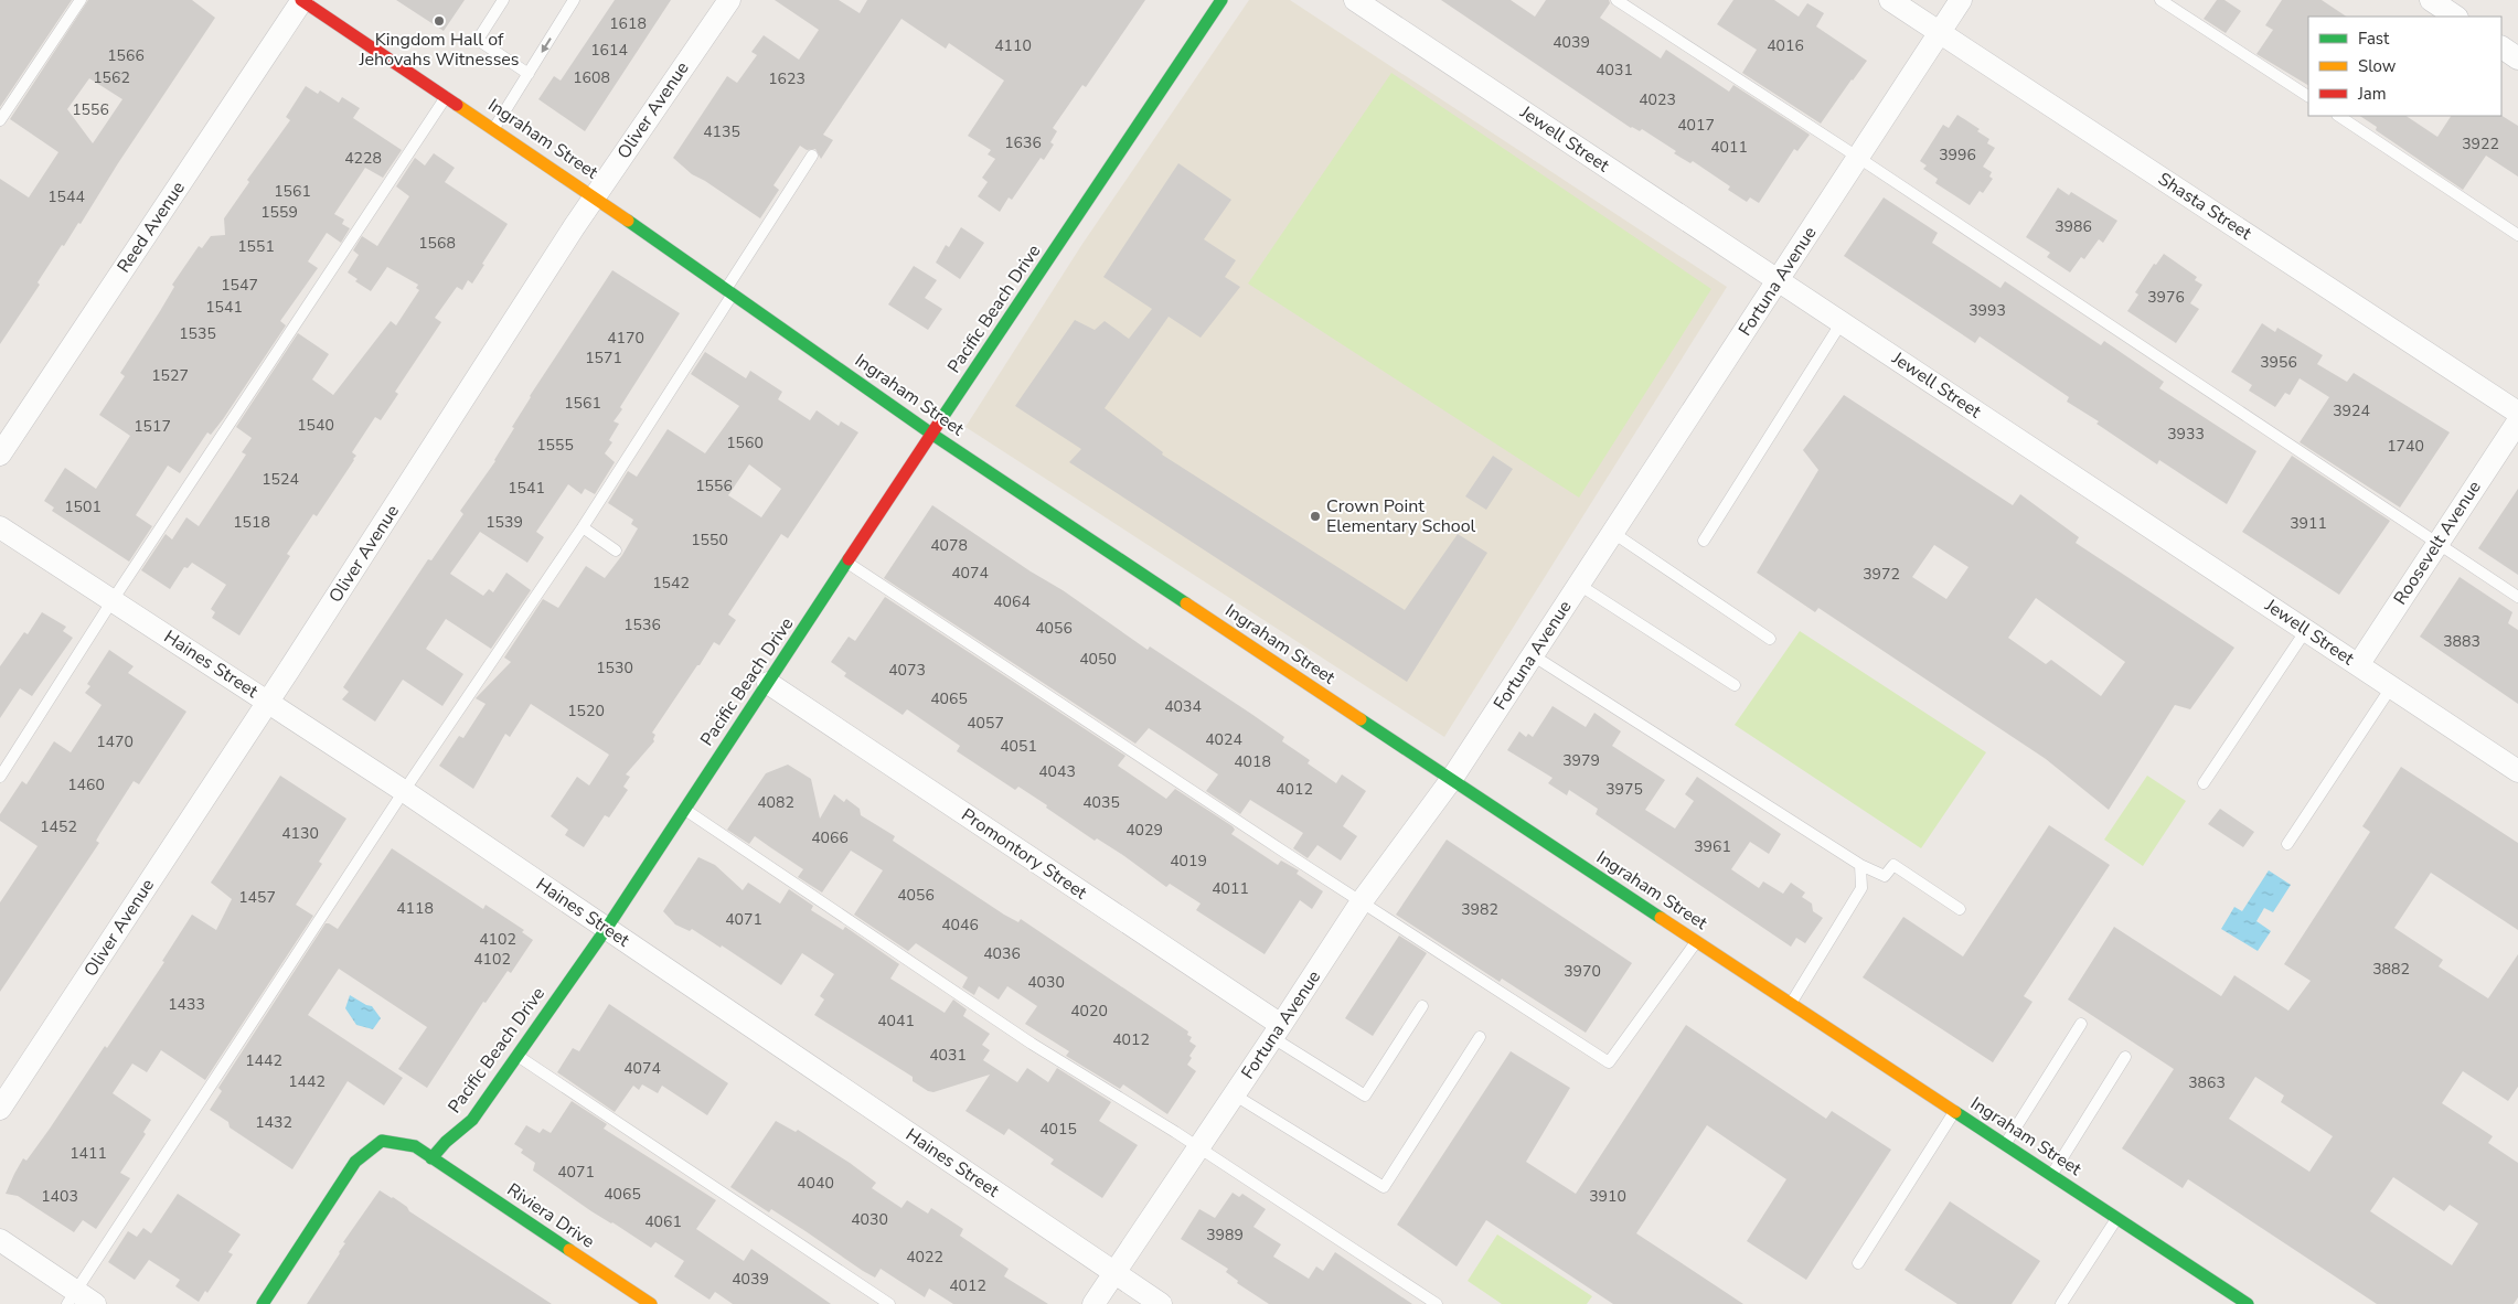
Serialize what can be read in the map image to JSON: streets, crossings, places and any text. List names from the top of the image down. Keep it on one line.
{"streets":{"main road":["Ingraham Street","Pacific Beach Drive","Riviera Drive"],"street":["Oliver Avenue","Jewell Street","Shasta Street","Reed Avenue","Fortuna Avenue","Roosevelt Avenue","Haines Street","Promontory Street"]},"crossings":[["Oliver Avenue","Ingraham Street"],["Oliver Avenue","Haines Street"],["Ingraham Street","Reed Avenue"],["Ingraham Street","Fortuna Avenue"],["Ingraham Street","Pacific Beach Drive"],["Jewell Street","Fortuna Avenue"],["Jewell Street","Roosevelt Avenue"],["Shasta Street","Fortuna Avenue"],["Fortuna Avenue","Haines Street"],["Fortuna Avenue","Promontory Street"],["Pacific Beach Drive","Haines Street"],["Pacific Beach Drive","Promontory Street"],["Pacific Beach Drive","Riviera Drive"]],"places":["Kingdom Hall of Jehovahs Witnesses","Crown Point Elementary School"],"house_numbers":["1618","4039","4110","4016","1614","1566","4031","1562","1608","1623","4023","1556","4017","4135","1636","3922","4011","3996","4228","1561","1544","1559","3986","1568","1551","1547","3976","1541","3993","1535","4170","1571","3956","1527","1561","3924","1540","1517","3933","1560","1555","1740","1524","1556","1541","1501","1518","1539","3911","1550","4078","4074","3972","1542","4064","1536","4056","3883","4050","1530","4073","4065","4034","1520","4057","4024","1470","4051","3979","4018","4043","1460","4012","3975","4082","4035","1452","4029","4130","4066","3961","4019","4011","4056","1457","4118","3982","4071","4046","4102","4036","4102","3882","3970","4030","1433","4020","4041","4012","4031","1442","4074","1442","3863","1432","4015","1411","4071","4040","4065","1403","3910","4030","4061","3989","4022","4039","4012"],"legend":["Fast","Slow","Jam"]}
